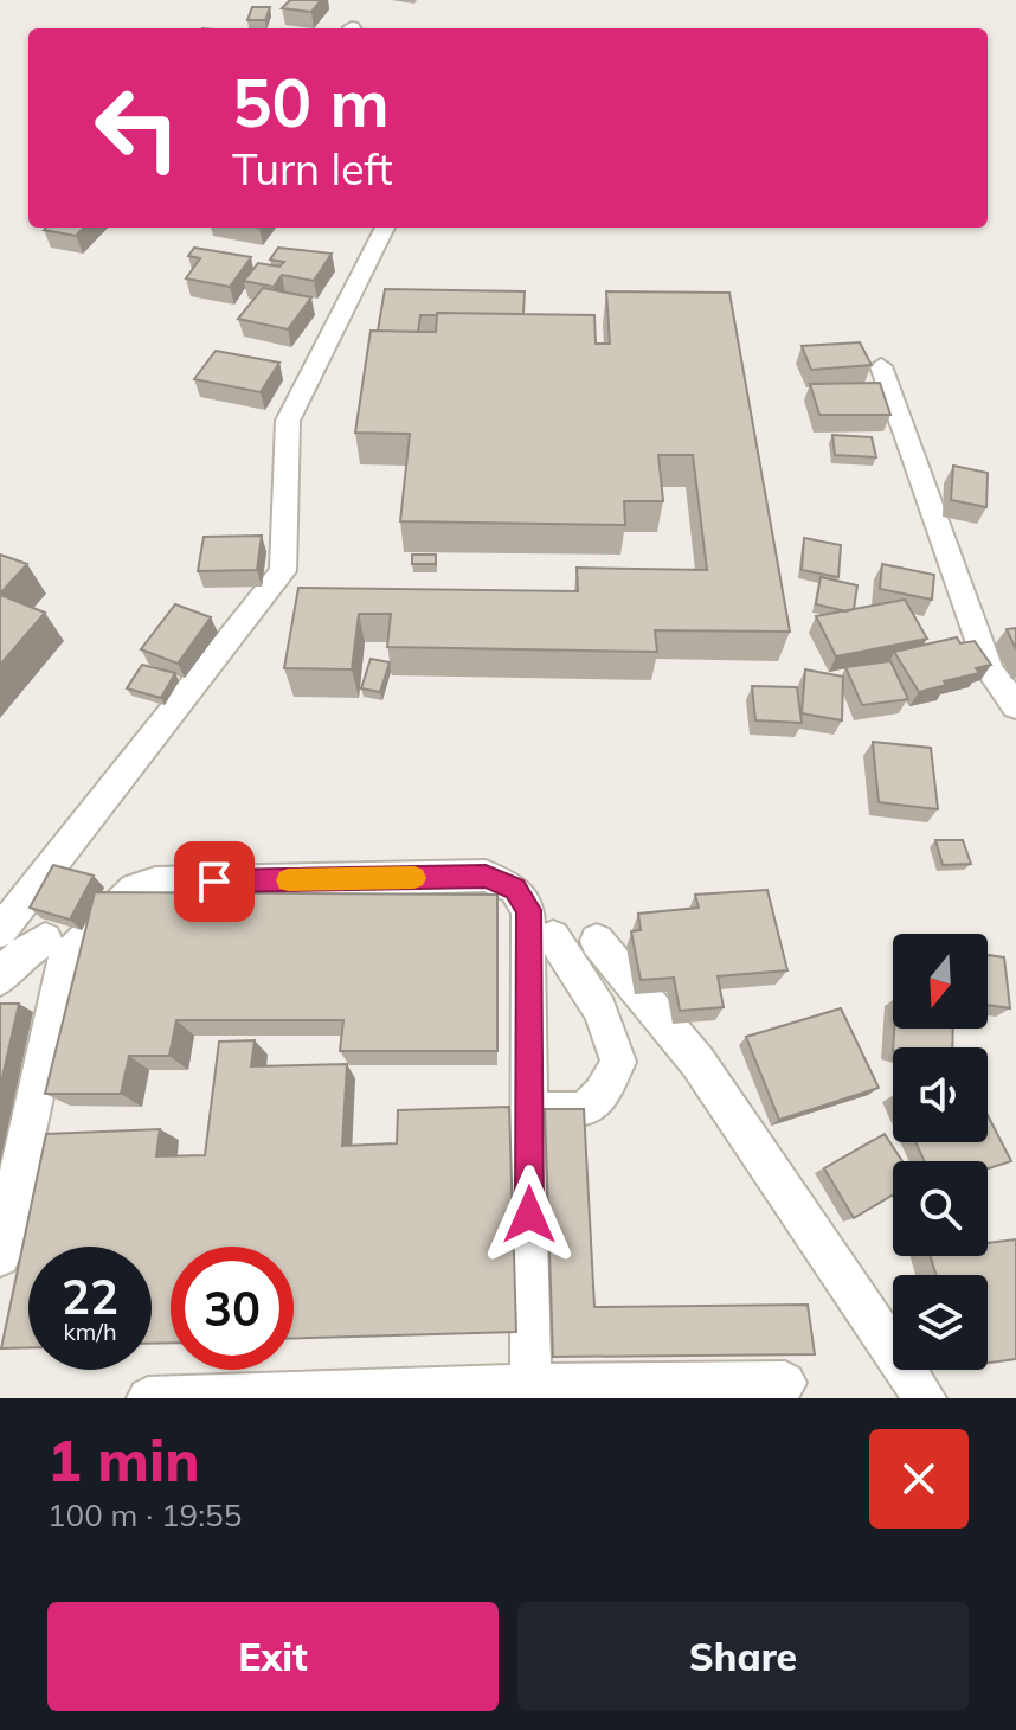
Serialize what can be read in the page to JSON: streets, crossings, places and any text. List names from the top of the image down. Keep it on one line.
{"north":"bottom","page":{"turn":["50 m","Turn left"],"speed":"22 km/h","limit":"30","heading":["1 min","100 m · 19:55"],"buttons":["Exit","Share"]}}
